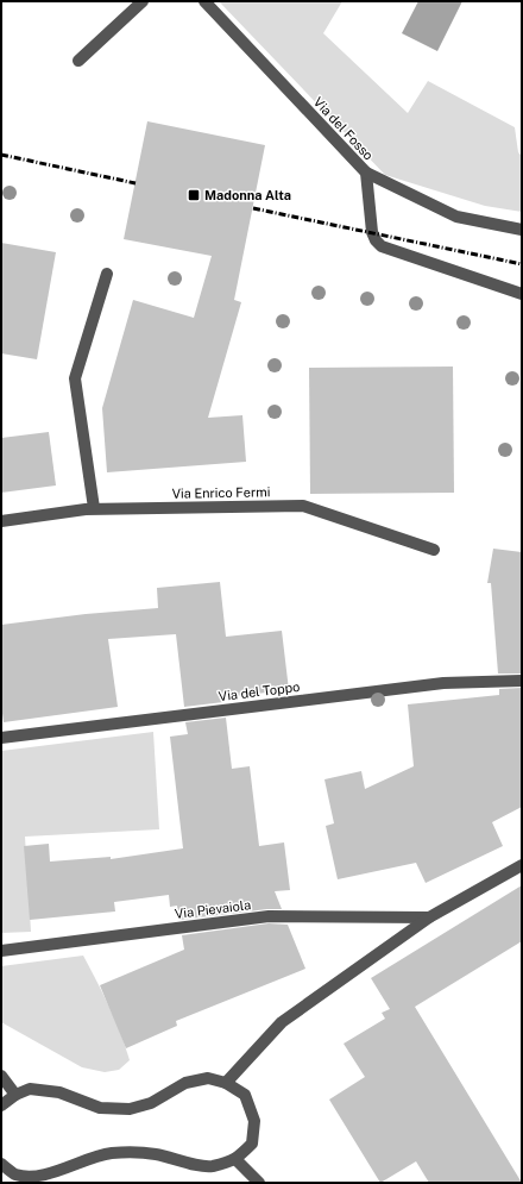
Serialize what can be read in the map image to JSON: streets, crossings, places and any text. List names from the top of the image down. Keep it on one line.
{"streets":{"street":["Via del Fosso","Via Enrico Fermi","Via del Toppo","Via Pievaiola"]},"places":{"transit":["Madonna Alta"]}}
